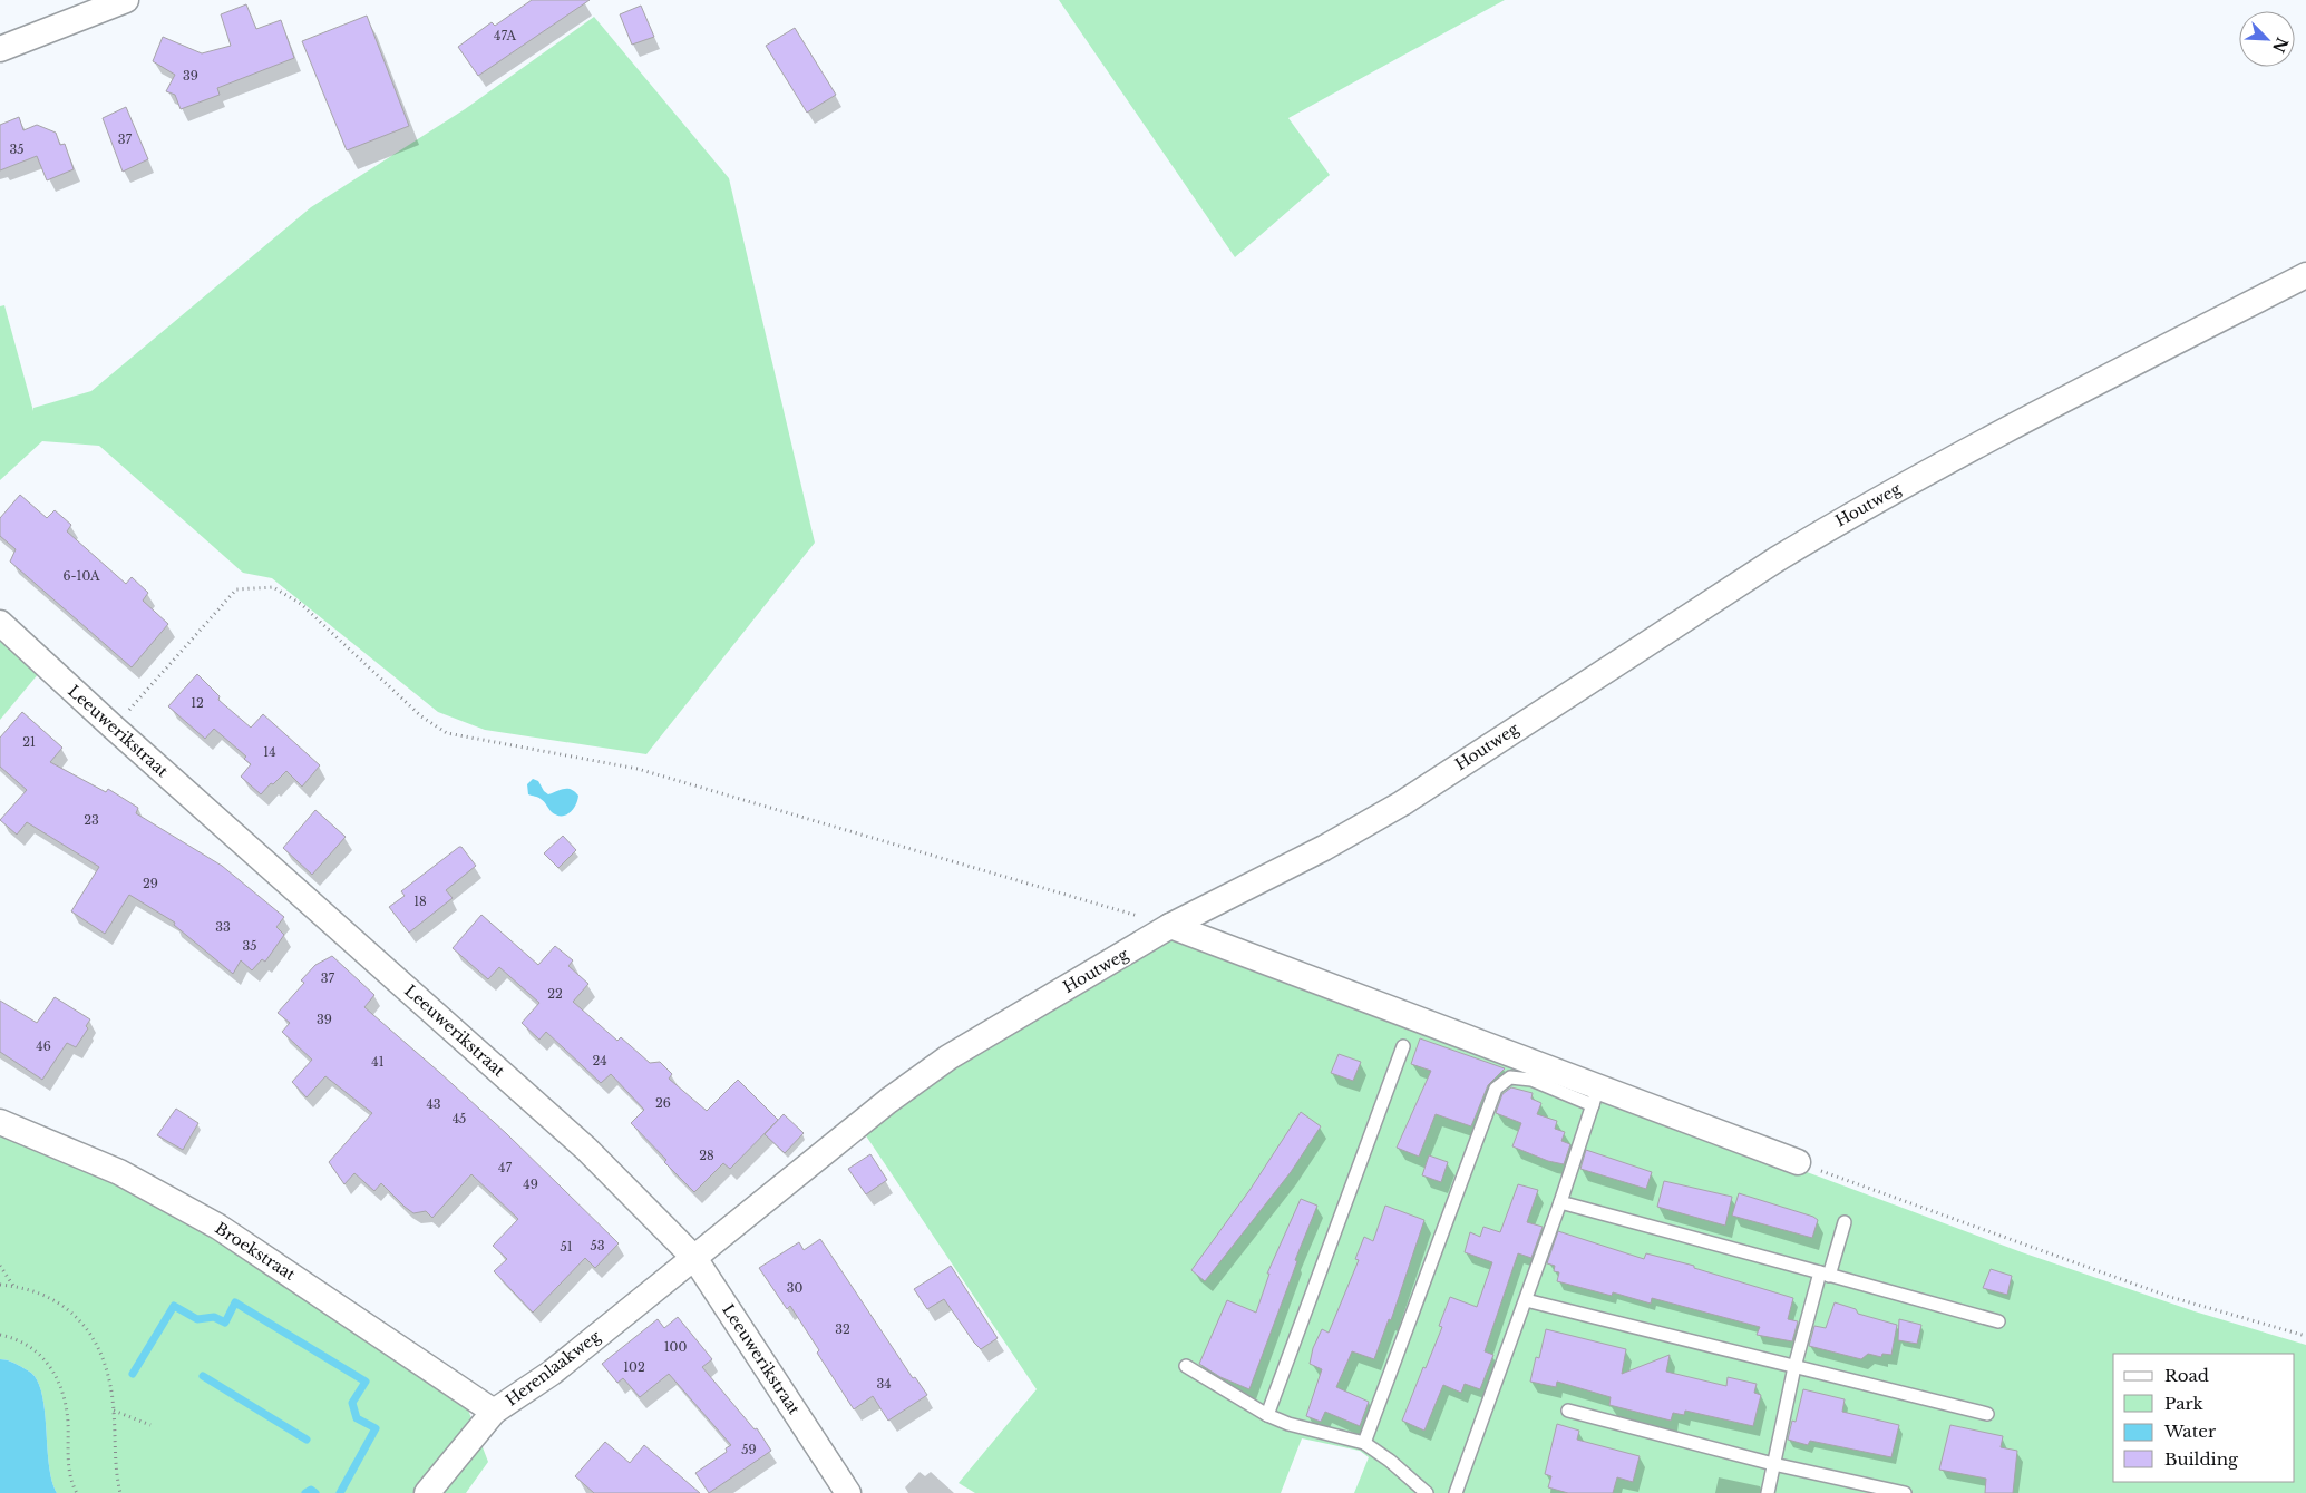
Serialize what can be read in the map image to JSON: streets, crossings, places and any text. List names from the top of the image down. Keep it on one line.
{"streets":{"street":["Houtweg","Leeuwerikstraat","Broekstraat","Herenlaakweg"]},"crossings":[["Houtweg","Leeuwerikstraat"],["Houtweg","Herenlaakweg"],["Leeuwerikstraat","Herenlaakweg"],["Broekstraat","Herenlaakweg"]],"house_numbers":["47A","39","37","35","6-10A","12","21","14","23","29","18","33","35","37","22","39","46","24","41","26","43","45","28","47","49","53","51","30","32","100","102","34","59"],"legend":["Road","Park","Water","Building"],"north":"bottom right"}
